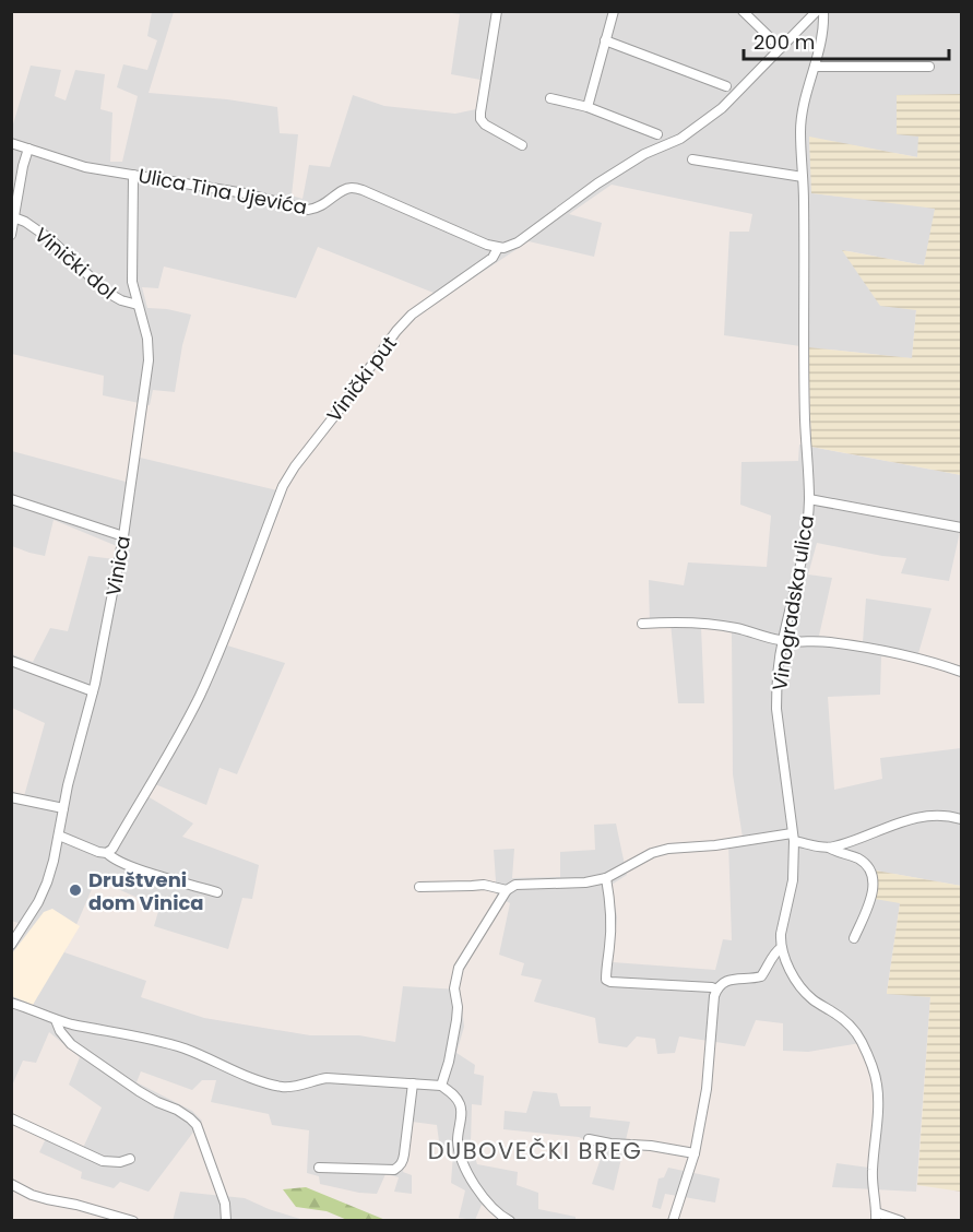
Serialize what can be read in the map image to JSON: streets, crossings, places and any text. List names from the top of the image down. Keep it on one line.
{"streets":{"street":["Ulica Tina Ujevića","Vinički dol","Vinički put","Vinica","Vinogradska ulica"]},"crossings":[["Ulica Tina Ujevića","Vinički dol"],["Ulica Tina Ujevića","Vinički put"],["Ulica Tina Ujevića","Vinica"],["Vinički dol","Vinica"]],"districts":["DUBOVEČKI BREG"],"places":["Društveni dom Vinica"],"scale_bar":"200 m"}
